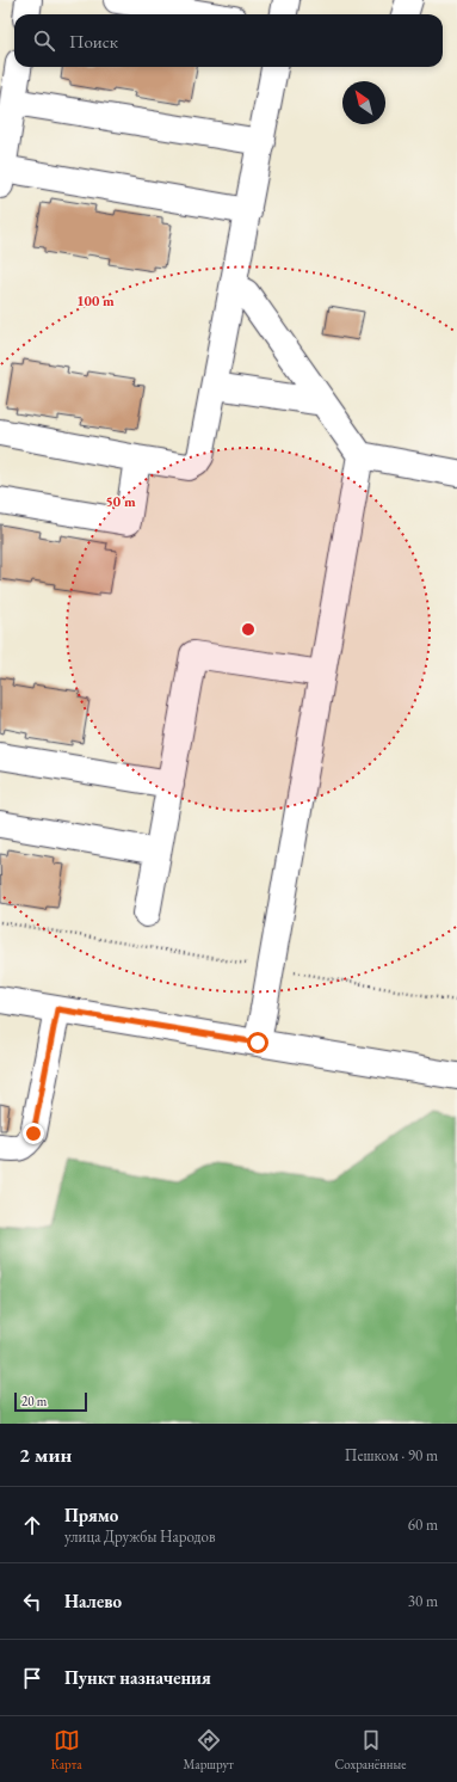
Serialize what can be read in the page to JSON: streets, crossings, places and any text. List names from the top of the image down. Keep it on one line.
{"scale_bar":"20 m","north":"top left","page":{"search":"Поиск","scale":"20 m","heading":["2 мин","Пешком · 90 m"],"list":[["Прямо","улица Дружбы Народов","60 m"],["Налево","30 m"],"Пункт назначения"],"nav":["Карта","Маршрут","Сохранённые"]},"rings":["100 m","50 m"]}
